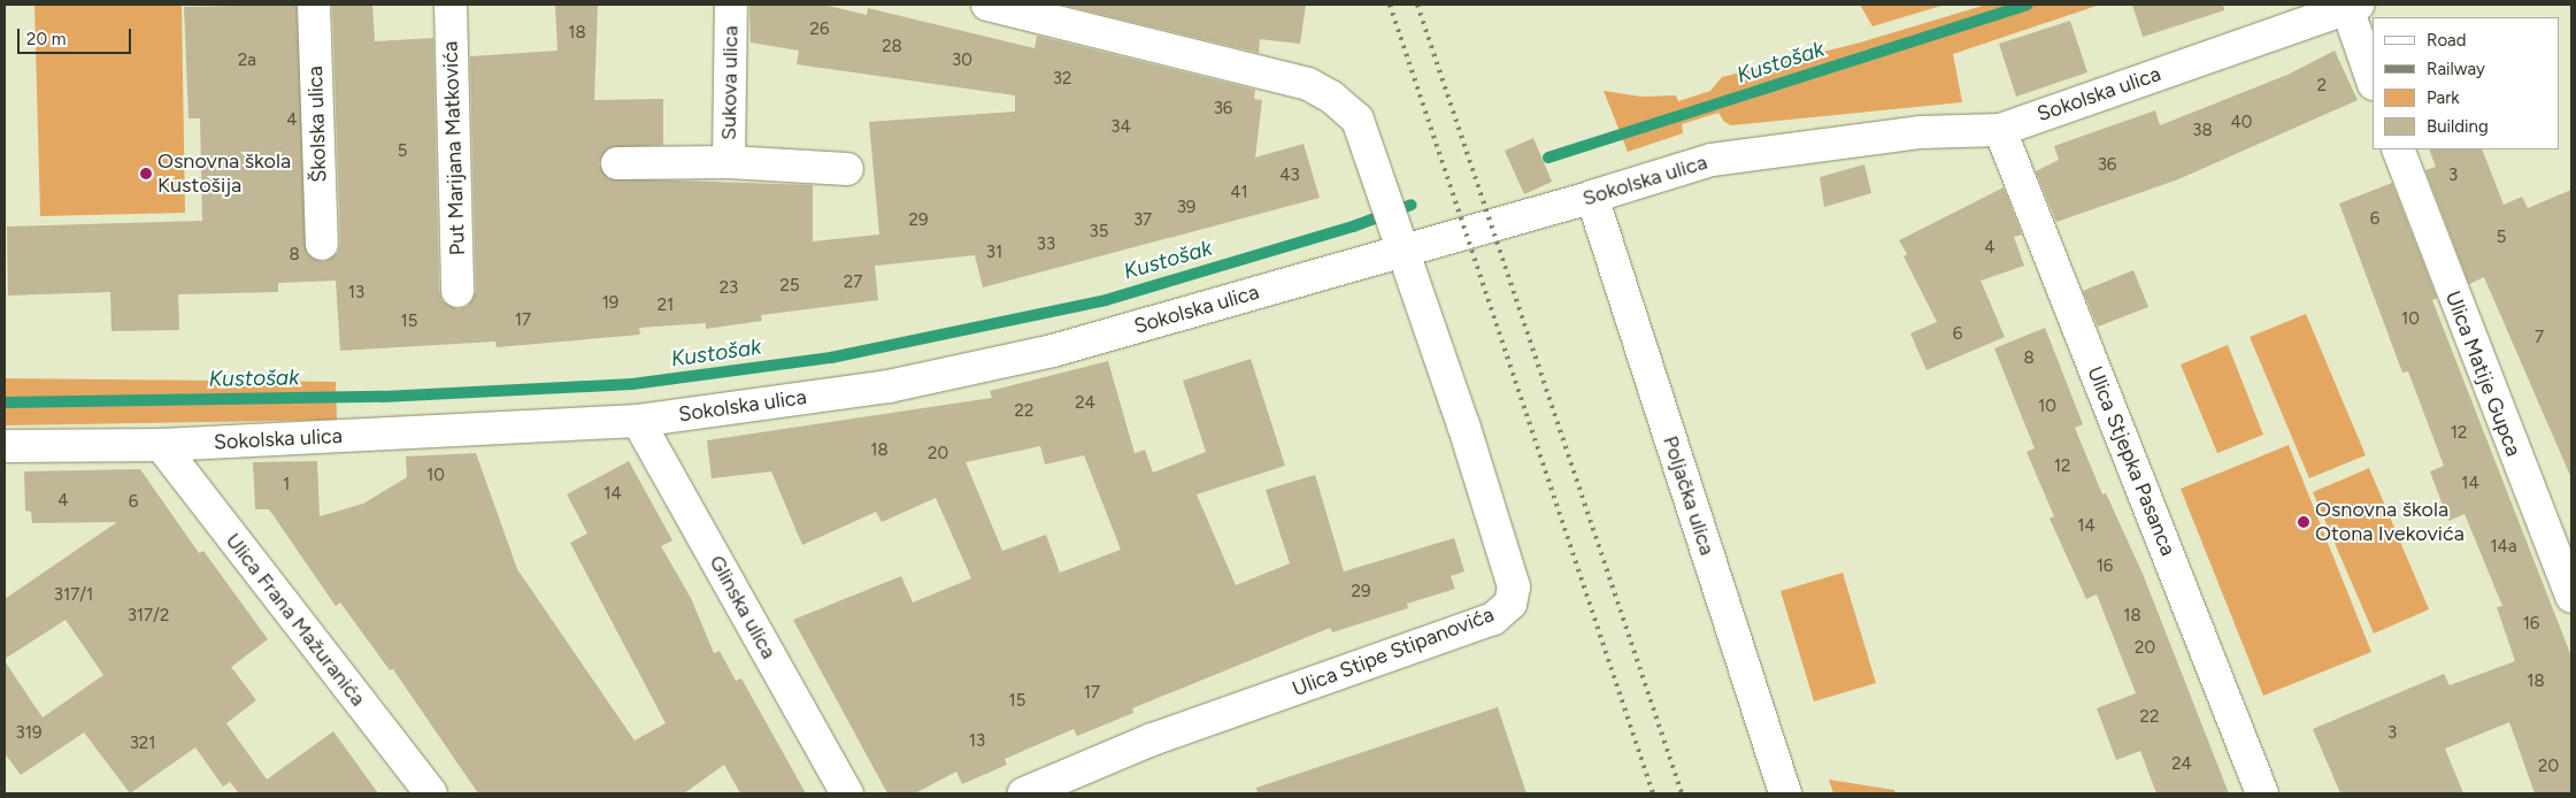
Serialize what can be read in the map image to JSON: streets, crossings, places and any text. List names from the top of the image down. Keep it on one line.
{"streets":{"street":["Sukova ulica","Sokolska ulica","Školska ulica","Put Marijana Matkovića","Ulica Matije Gupca","Ulica Stjepka Pasanca","Poljačka ulica","Glinska ulica","Ulica Frana Mažuranića","Ulica Stipe Stipanovića"]},"crossings":[["Sokolska ulica","Ulica Stjepka Pasanca"],["Sokolska ulica","Poljačka ulica"],["Sokolska ulica","Glinska ulica"],["Sokolska ulica","Ulica Frana Mažuranića"],["Sokolska ulica","Ulica Stipe Stipanovića"]],"water":["Kustošak"],"places":["Osnovna škola Kustošija","Osnovna škola Otona Ivekovića"],"house_numbers":["26","18","28","2a","30","32","2","36","4","40","34","38","5","36","43","3","41","39","6","29","37","35","5","33","4","31","8","27","25","23","13","19","21","10","17","15","6","7","8","24","10","22","12","18","20","12","10","14","1","14","4","6","14","14a","16","29","317/1","317/2","18","16","20","18","17","15","22","319","3","13","321","24","20"],"legend":["Road","Railway","Park","Building"],"scale_bar":"20 m"}
